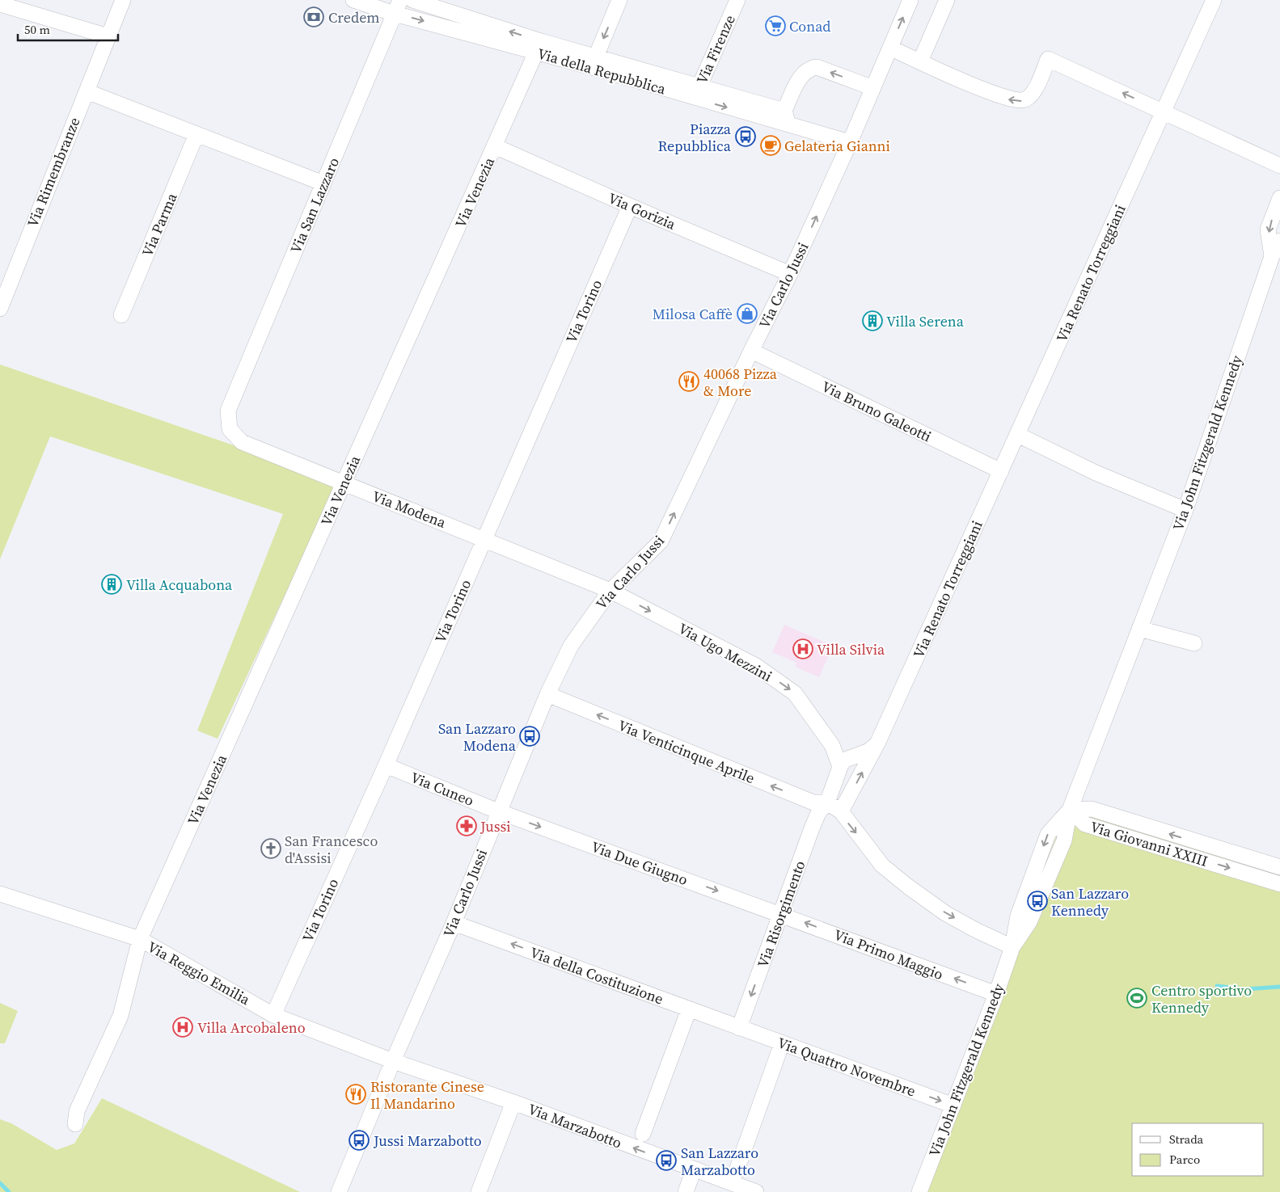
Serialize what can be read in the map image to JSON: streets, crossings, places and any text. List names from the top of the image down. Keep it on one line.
{"streets":{"street":["Via Firenze","Via della Repubblica","Via Rimembranze","Via Venezia","Via San Lazzaro","Via Gorizia","Via Parma","Via Renato Torreggiani","Via Carlo Jussi","Via Torino","Via Bruno Galeotti","Via John Fitzgerald Kennedy","Via Modena","Via Ugo Mezzini","Via Venticinque Aprile","Via Cuneo","Via Giovanni XXIII","Via Due Giugno","Via Risorgimento","Via Primo Maggio","Via Reggio Emilia","Via della Costituzione","Via Quattro Novembre","Via Marzabotto"]},"crossings":[["Via Firenze","Via della Repubblica"],["Via della Repubblica","Via Venezia"],["Via della Repubblica","Via San Lazzaro"],["Via della Repubblica","Via Carlo Jussi"],["Via Venezia","Via Gorizia"],["Via Venezia","Via Modena"],["Via Venezia","Via Reggio Emilia"],["Via San Lazzaro","Via Modena"],["Via Gorizia","Via Carlo Jussi"],["Via Gorizia","Via Torino"],["Via Renato Torreggiani","Via Bruno Galeotti"],["Via Carlo Jussi","Via Bruno Galeotti"],["Via Carlo Jussi","Via Modena"],["Via Carlo Jussi","Via Ugo Mezzini"],["Via Carlo Jussi","Via Venticinque Aprile"],["Via Carlo Jussi","Via Cuneo"],["Via Carlo Jussi","Via Due Giugno"],["Via Carlo Jussi","Via Reggio Emilia"],["Via Carlo Jussi","Via della Costituzione"],["Via Carlo Jussi","Via Marzabotto"],["Via Torino","Via Modena"],["Via Torino","Via Cuneo"],["Via Torino","Via Reggio Emilia"],["Via John Fitzgerald Kennedy","Via Giovanni XXIII"],["Via John Fitzgerald Kennedy","Via Primo Maggio"],["Via John Fitzgerald Kennedy","Via Quattro Novembre"],["Via Modena","Via Ugo Mezzini"],["Via Venticinque Aprile","Via Risorgimento"],["Via Cuneo","Via Due Giugno"],["Via Due Giugno","Via Risorgimento"],["Via Due Giugno","Via Primo Maggio"],["Via Risorgimento","Via Primo Maggio"],["Via Risorgimento","Via della Costituzione"],["Via Risorgimento","Via Quattro Novembre"],["Via Reggio Emilia","Via Marzabotto"],["Via della Costituzione","Via Quattro Novembre"]],"one_way":["Via Carlo Jussi","Via Ugo Mezzini","Via Venticinque Aprile","Via Due Giugno","Via Risorgimento","Via della Costituzione","Via Quattro Novembre","Via Marzabotto"],"places":{"bank":["Credem"],"supermarket":["Conad"],"bus stop":["Piazza Repubblica","San Lazzaro Modena","San Lazzaro Kennedy","Jussi Marzabotto","San Lazzaro Marzabotto"],"cafe":["Gelateria Gianni"],"shop":["Milosa Caffè"],"building":["Villa Serena","Villa Acquabona"],"restaurant":["40068 Pizza & More","Ristorante Cinese Il Mandarino"],"hospital":["Villa Silvia","Villa Arcobaleno"],"pharmacy":["Jussi"],"church":["San Francesco d'Assisi"],"sports":["Centro sportivo Kennedy"]},"legend":["Strada","Parco"],"scale_bar":"50 m"}
